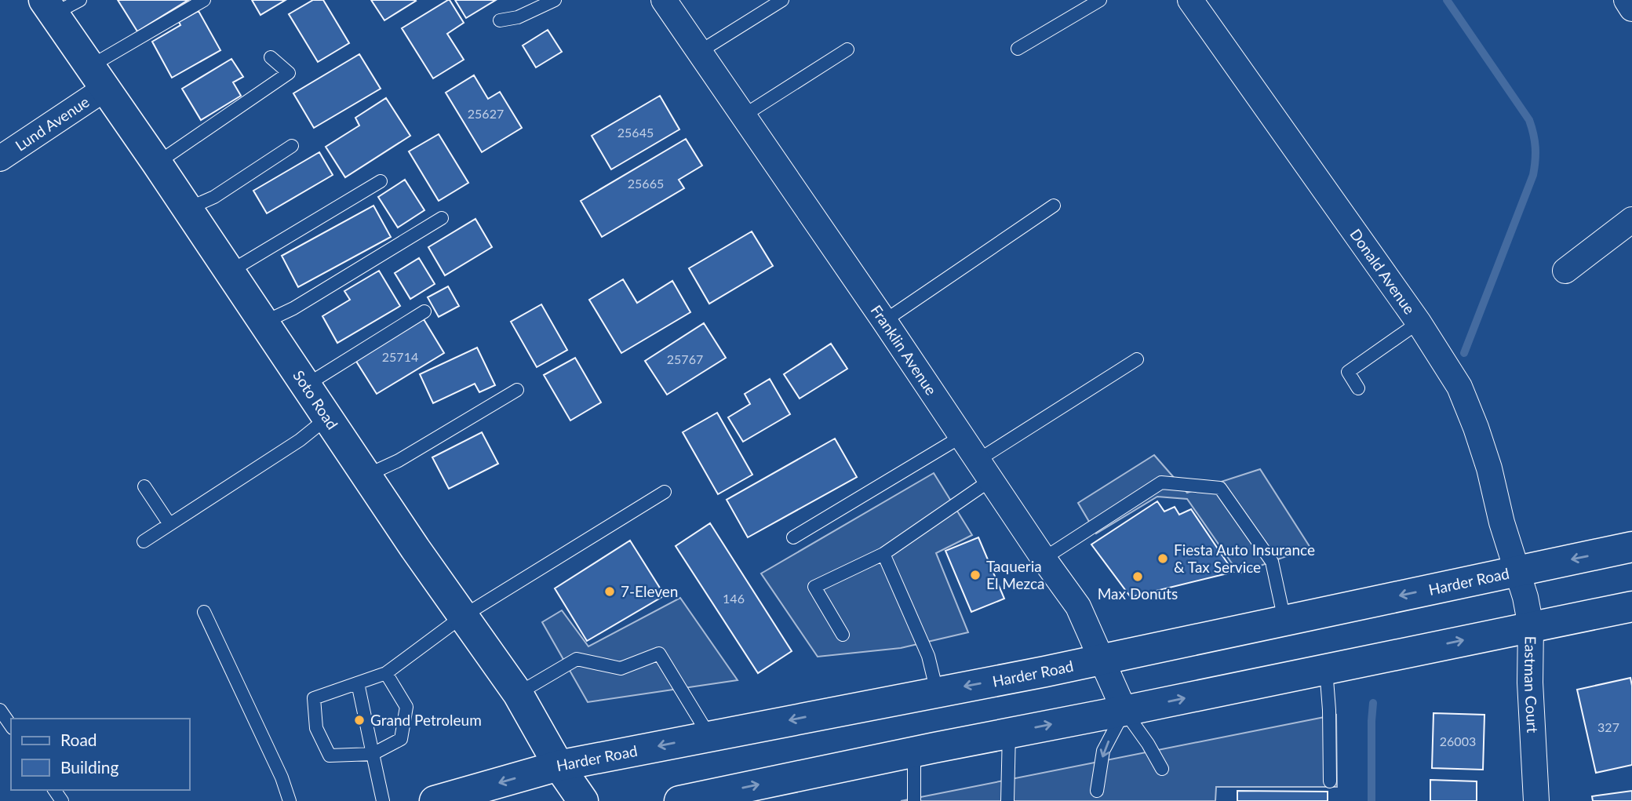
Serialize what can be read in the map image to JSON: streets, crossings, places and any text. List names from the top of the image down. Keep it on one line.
{"streets":{"main road":["Soto Road","Harder Road"],"street":["Lund Avenue","Donald Avenue","Franklin Avenue","Eastman Court"]},"crossings":[["Lund Avenue","Soto Road"],["Donald Avenue","Harder Road"],["Donald Avenue","Eastman Court"],["Franklin Avenue","Harder Road"],["Soto Road","Harder Road"],["Harder Road","Eastman Court"]],"places":["Fiesta Auto Insurance & Tax Service","Taqueria El Mezca","Max Donuts","7-Eleven","Grand Petroleum"],"house_numbers":["25627","25645","25665","25714","25767","146","327","26003"],"legend":["Road","Building"]}
